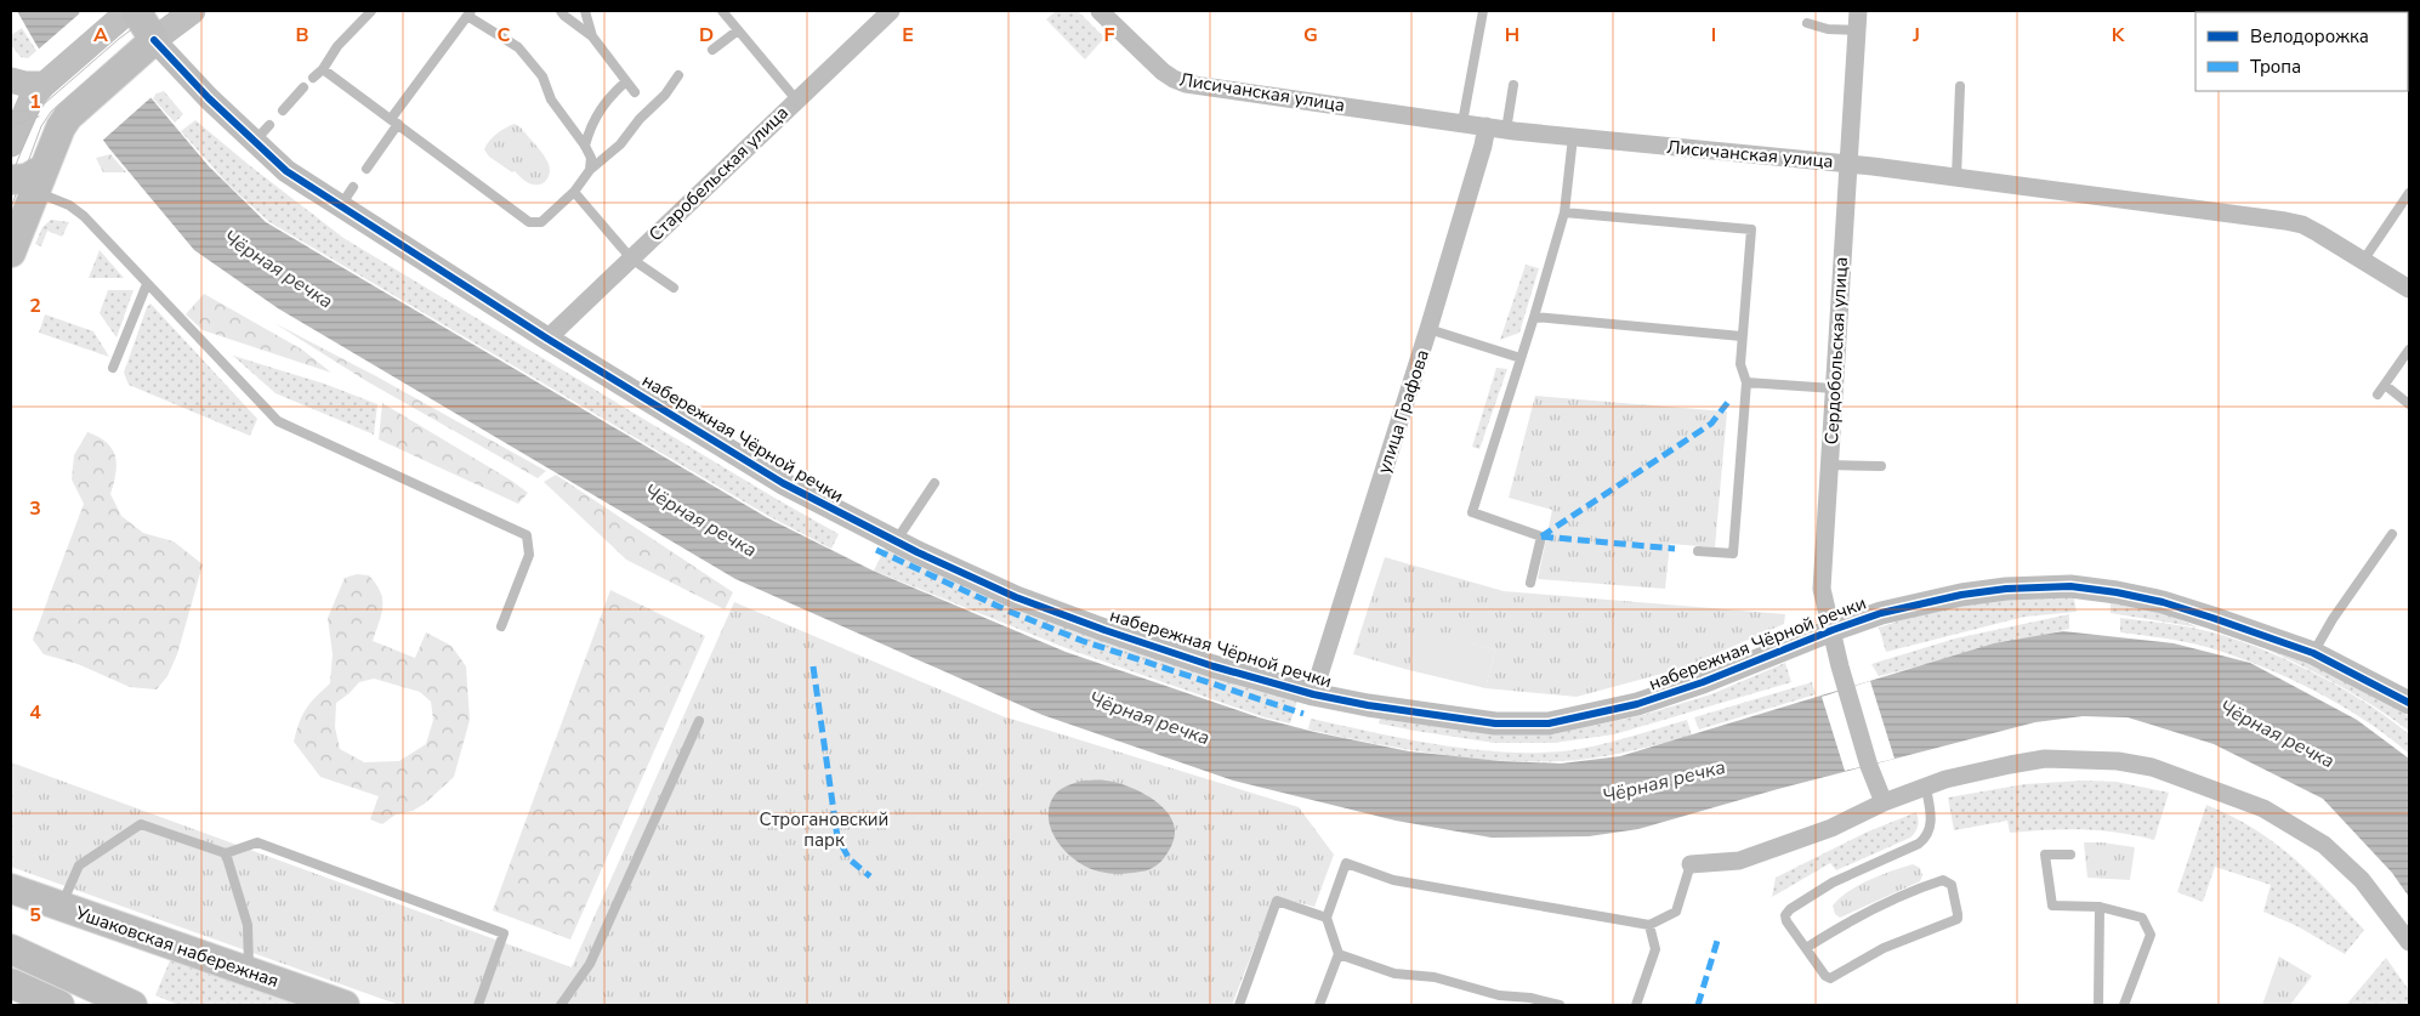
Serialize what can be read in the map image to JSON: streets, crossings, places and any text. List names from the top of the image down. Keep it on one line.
{"streets":{"main road":["набережная Чёрной речки","Ушаковская набережная"],"street":["Лисичанская улица","Старобельская улица","Сердобольская улица","улица Графова"]},"crossings":[["Лисичанская улица","Сердобольская улица"],["Лисичанская улица","улица Графова"],["Старобельская улица","набережная Чёрной речки"],["Сердобольская улица","набережная Чёрной речки"],["улица Графова","набережная Чёрной речки"]],"water":["Чёрная речка"],"parks":["Строгановский парк"],"legend":["Велодорожка","Тропа"],"grid":{"columns":["A","B","C","D","E","F","G","H","I","J","K"],"rows":["1","2","3","4","5"]}}
